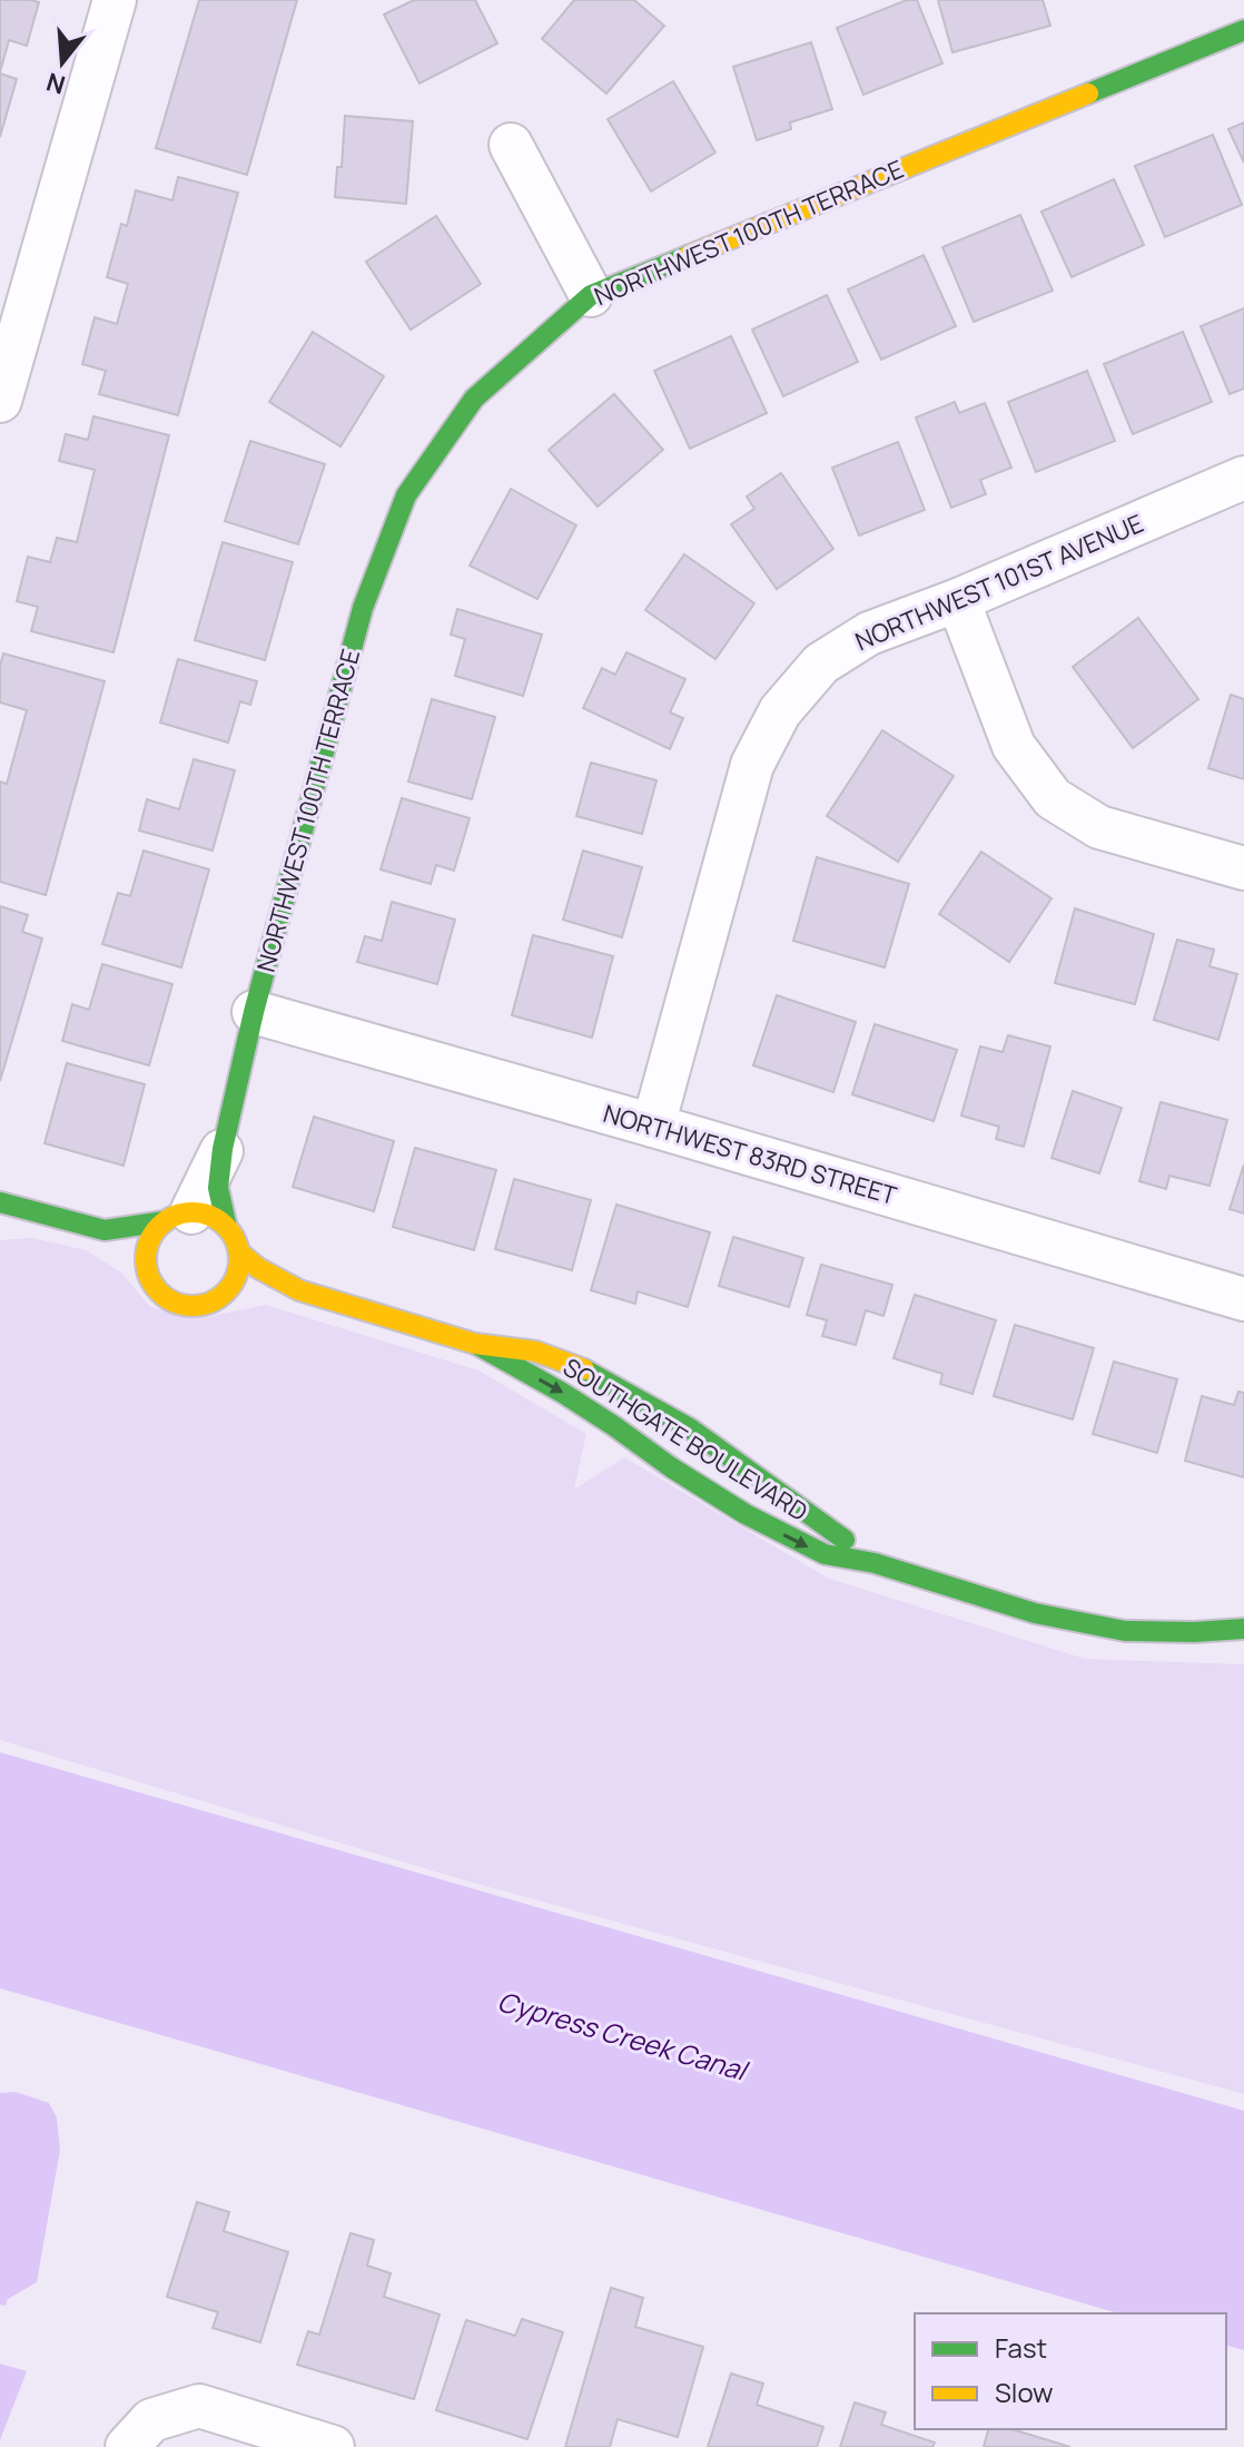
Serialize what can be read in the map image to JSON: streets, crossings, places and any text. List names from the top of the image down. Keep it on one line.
{"streets":{"street":["NORTHWEST 100TH TERRACE","NORTHWEST 101ST AVENUE","NORTHWEST 83RD STREET","SOUTHGATE BOULEVARD"]},"crossings":[["NORTHWEST 100TH TERRACE","NORTHWEST 83RD STREET"],["NORTHWEST 100TH TERRACE","SOUTHGATE BOULEVARD"],["NORTHWEST 101ST AVENUE","NORTHWEST 83RD STREET"]],"water":["Cypress Creek Canal"],"legend":["Fast","Slow"],"north":"bottom"}
